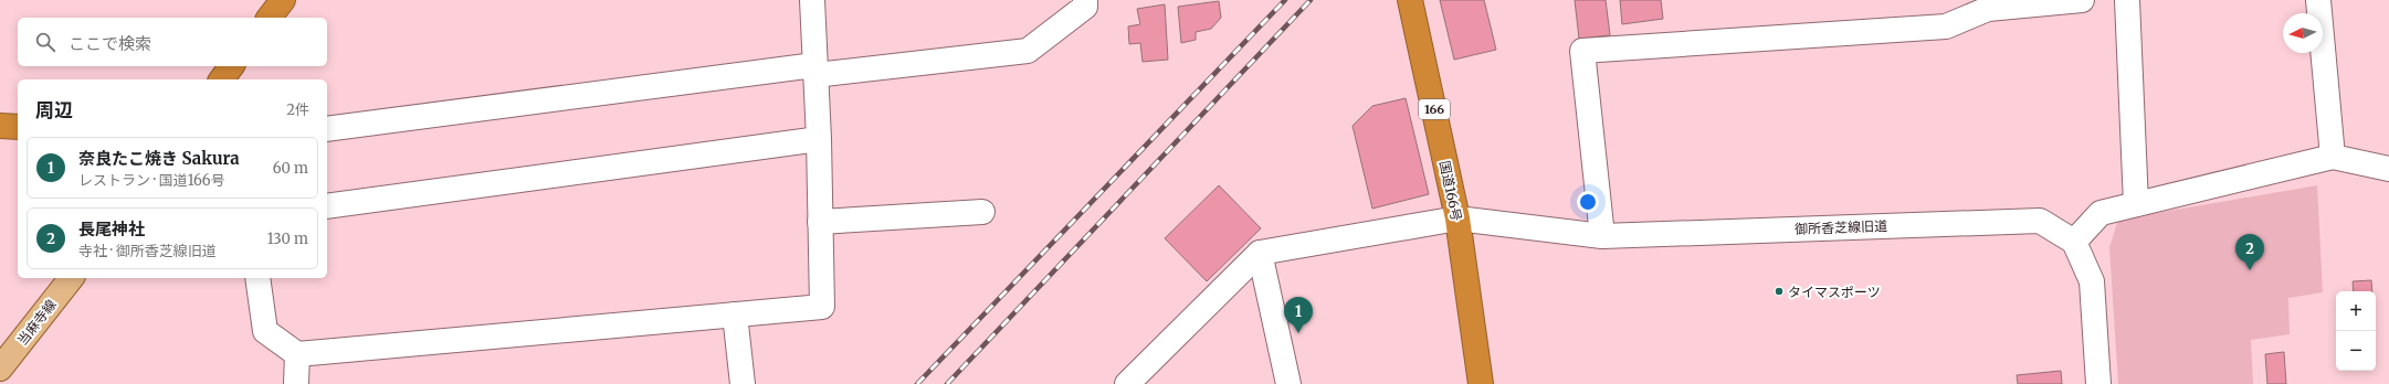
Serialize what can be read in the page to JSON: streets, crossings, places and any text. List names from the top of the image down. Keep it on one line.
{"streets":{"highway":["166","国道166号"],"main road":["当麻寺線"],"street":["御所香芝線旧道"]},"crossings":[["国道166号","御所香芝線旧道"]],"places":["タイマスポーツ"],"north":"left","page":{"search":"ここで検索","heading":["周辺","2件"],"list":[{"mark":"1","name":"奈良たこ焼き Sakura","note":"レストラン · 国道166号","value":"60 m"},{"mark":"2","name":"長尾神社","note":"寺社 · 御所香芝線旧道","value":"130 m"}],"pins":["2","1"],"map_buttons":["+","−"]}}
